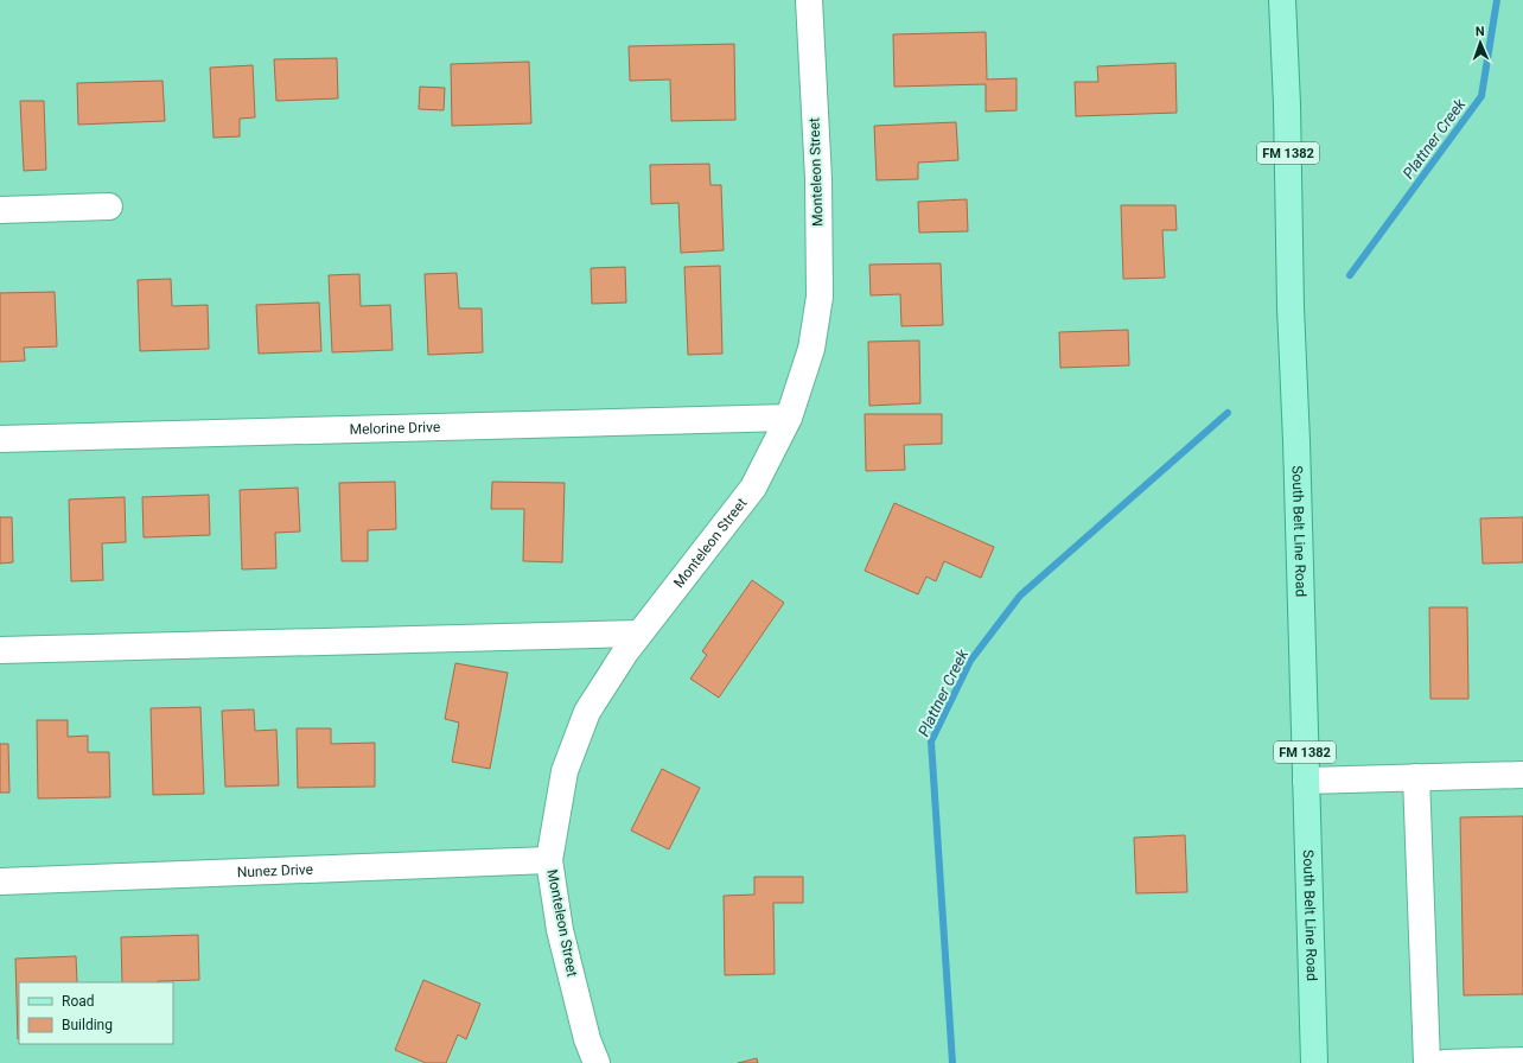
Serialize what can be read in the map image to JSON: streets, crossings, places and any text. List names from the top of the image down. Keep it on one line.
{"streets":{"main road":["FM 1382","South Belt Line Road"],"street":["Monteleon Street","Melorine Drive","Nunez Drive"]},"crossings":[["Monteleon Street","Melorine Drive"],["Monteleon Street","Nunez Drive"]],"water":["Plattner Creek"],"legend":["Road","Building"],"north":"top"}
